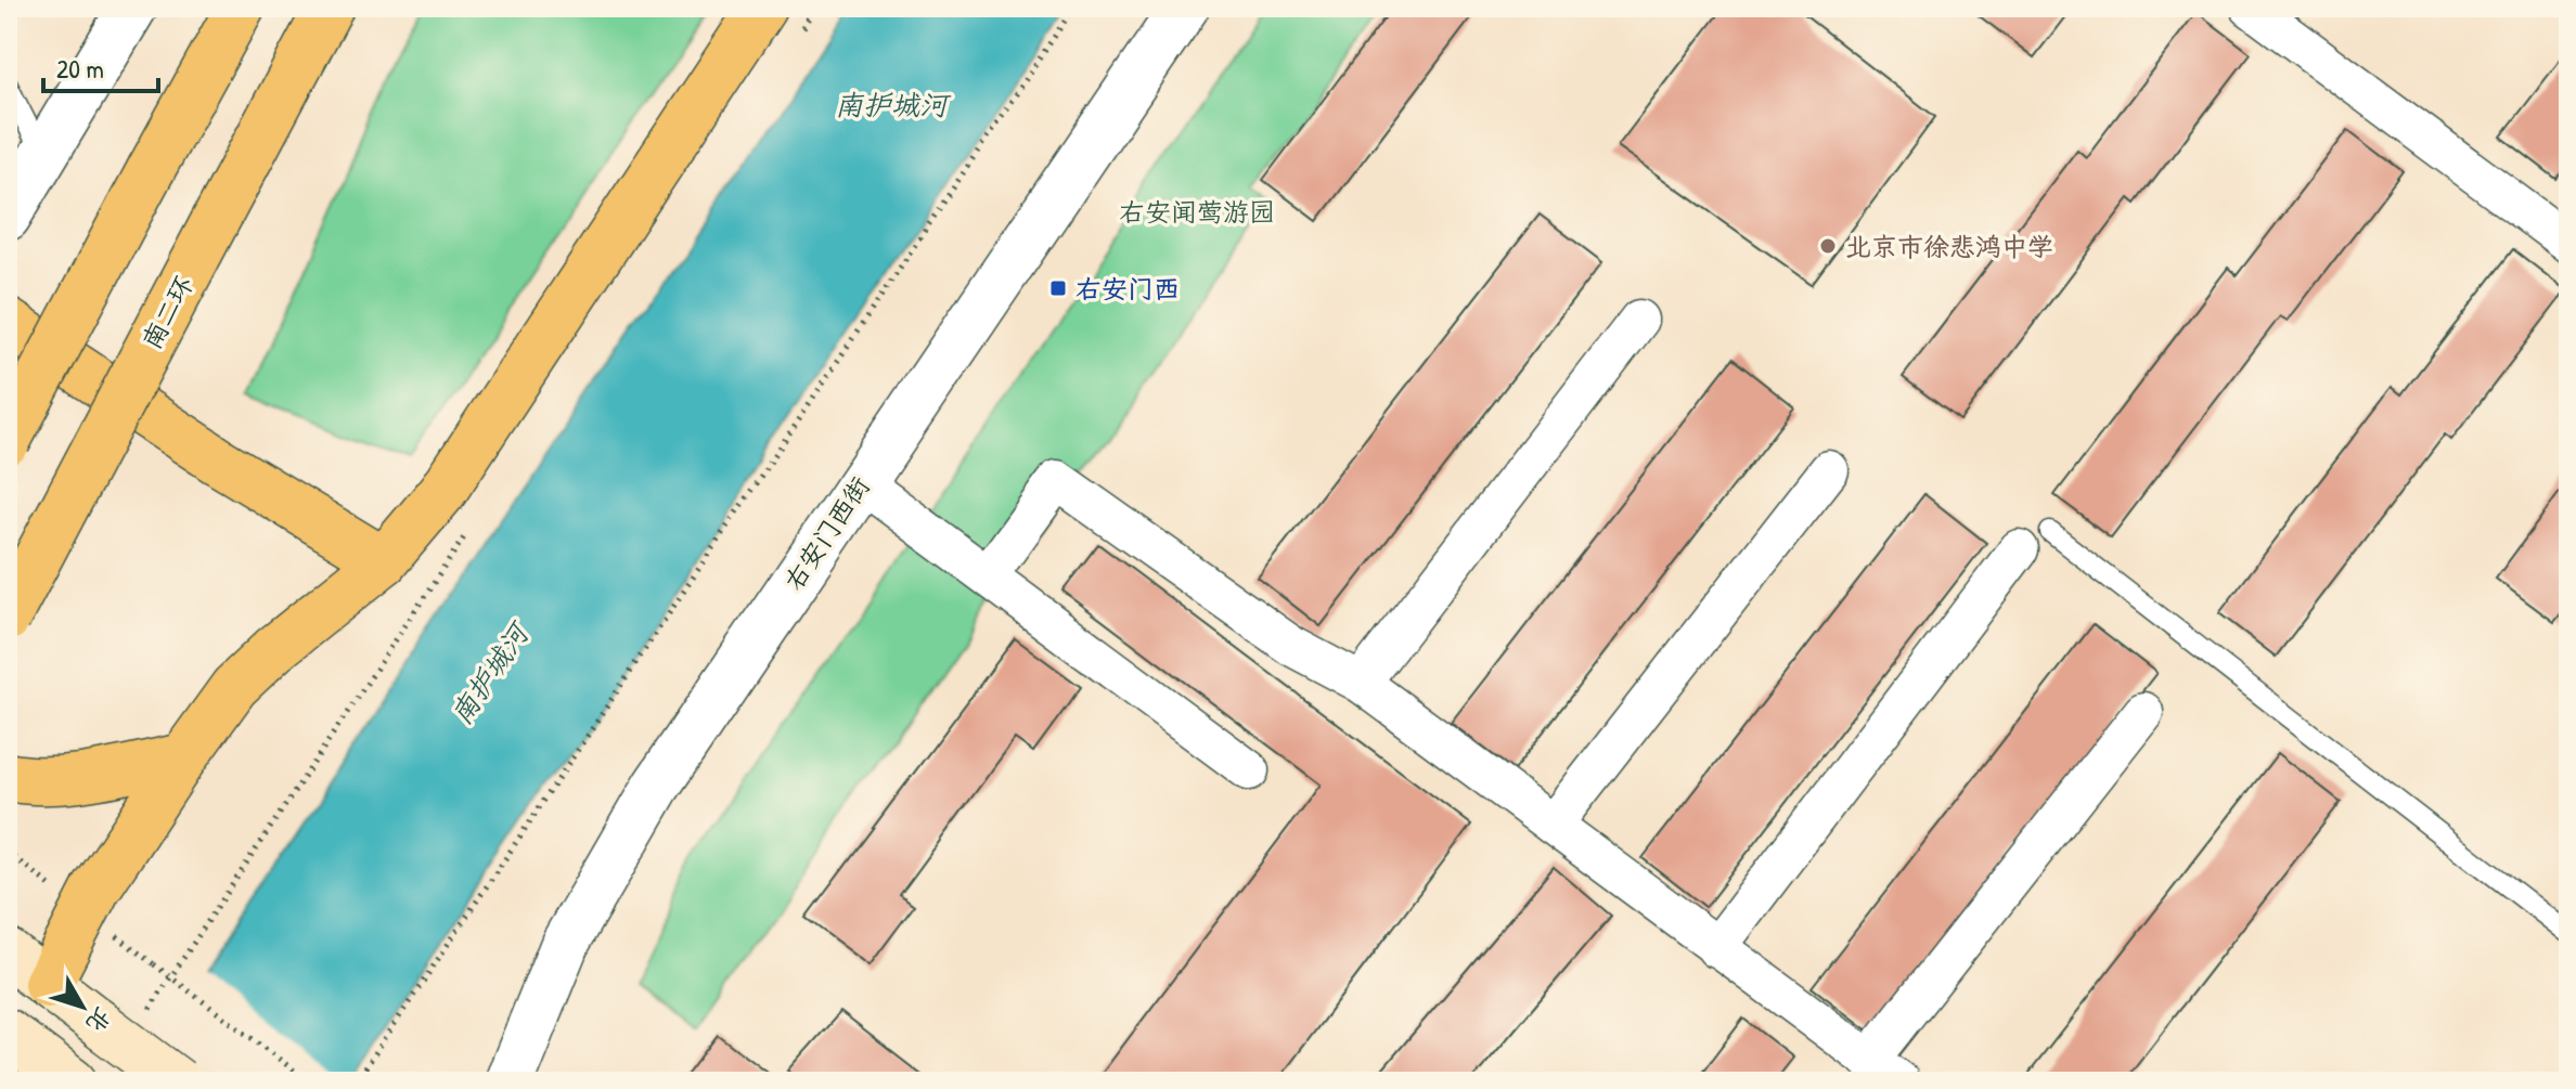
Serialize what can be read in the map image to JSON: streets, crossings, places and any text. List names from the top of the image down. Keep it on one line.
{"streets":{"highway":["南二环"],"street":["右安门西街"]},"water":["南护城河"],"parks":["右安闻莺游园"],"places":{"other":["北京市徐悲鸿中学"],"transit":["右安门西"]},"scale_bar":"20 m","north":"bottom right"}
